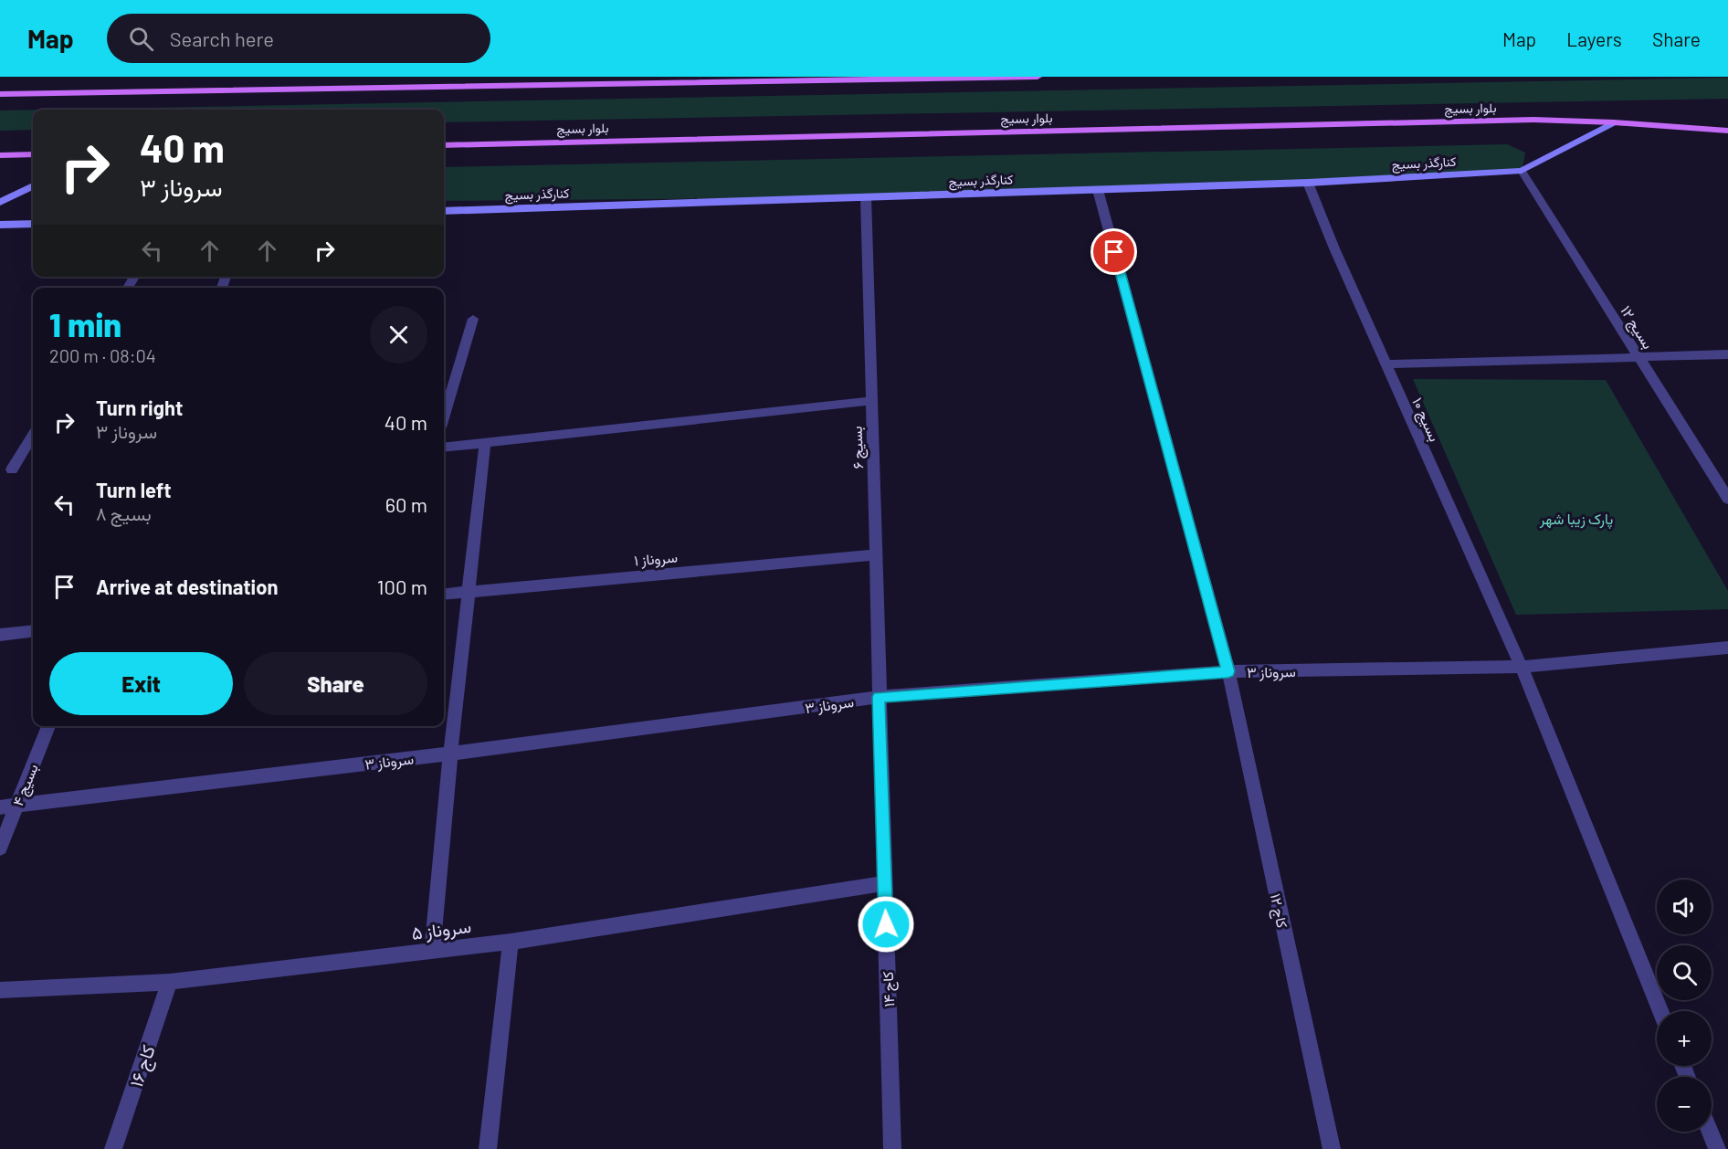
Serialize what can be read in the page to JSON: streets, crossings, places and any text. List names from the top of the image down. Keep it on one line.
{"streets":{"main road":["بلوار بسیج"],"street":["کنارگذر بسیج","بسیج ۱۲","بسیج ۱۰","بسیج ۶","سروناز ۱","سروناز ۳","بسیج ۴","کاج ۱۲","سروناز ۵","کاج ۱۴","کاج ۱۶"]},"crossings":[["کنارگذر بسیج","بسیج ۱۲"],["کنارگذر بسیج","بسیج ۱۰"],["کنارگذر بسیج","بسیج ۶"],["کنارگذر بسیج","کاج ۱۲"],["بسیج ۱۰","سروناز ۳"],["بسیج ۶","سروناز ۱"],["بسیج ۶","سروناز ۳"],["بسیج ۶","کاج ۱۴"],["سروناز ۳","بسیج ۴"],["سروناز ۳","کاج ۱۲"],["سروناز ۳","کاج ۱۴"],["سروناز ۵","کاج ۱۴"],["سروناز ۵","کاج ۱۶"]],"parks":["پارک زیبا شهر"],"page":{"header":"Map","search":"Search here","nav":["Map","Layers","Share"],"turn":["40 m","سروناز ۳"],"heading":["1 min","200 m · 08:04"],"list":[{"name":"Turn right","note":"سروناز ۳","value":"40 m"},{"name":"Turn left","note":"بسیج ۸","value":"60 m"},{"name":"Arrive at destination","value":"100 m"}],"buttons":["Exit","Share"],"map_buttons":["+","−"]}}
